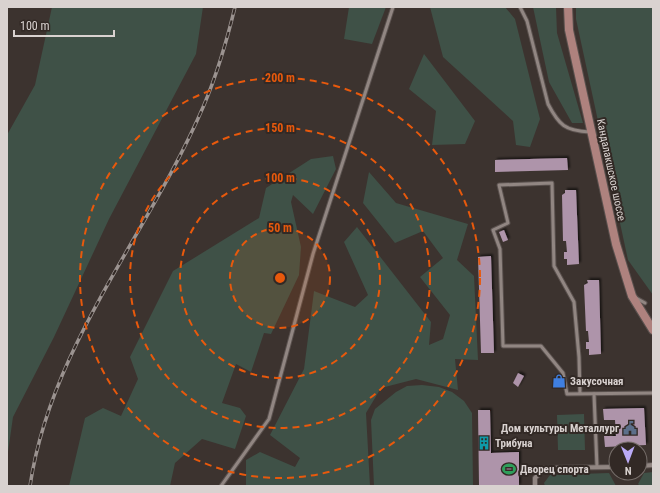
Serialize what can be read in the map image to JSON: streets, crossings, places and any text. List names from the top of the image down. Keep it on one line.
{"streets":{"main road":["Кандалакшское шоссе"]},"places":{"shop":["Закусочная"],"public building":["Дом культуры Металлург"],"building":["Трибуна"],"sports":["Дворец спорта"]},"scale_bar":"100 m","north":"bottom","rings":["200 m","150 m","100 m","50 m"]}
